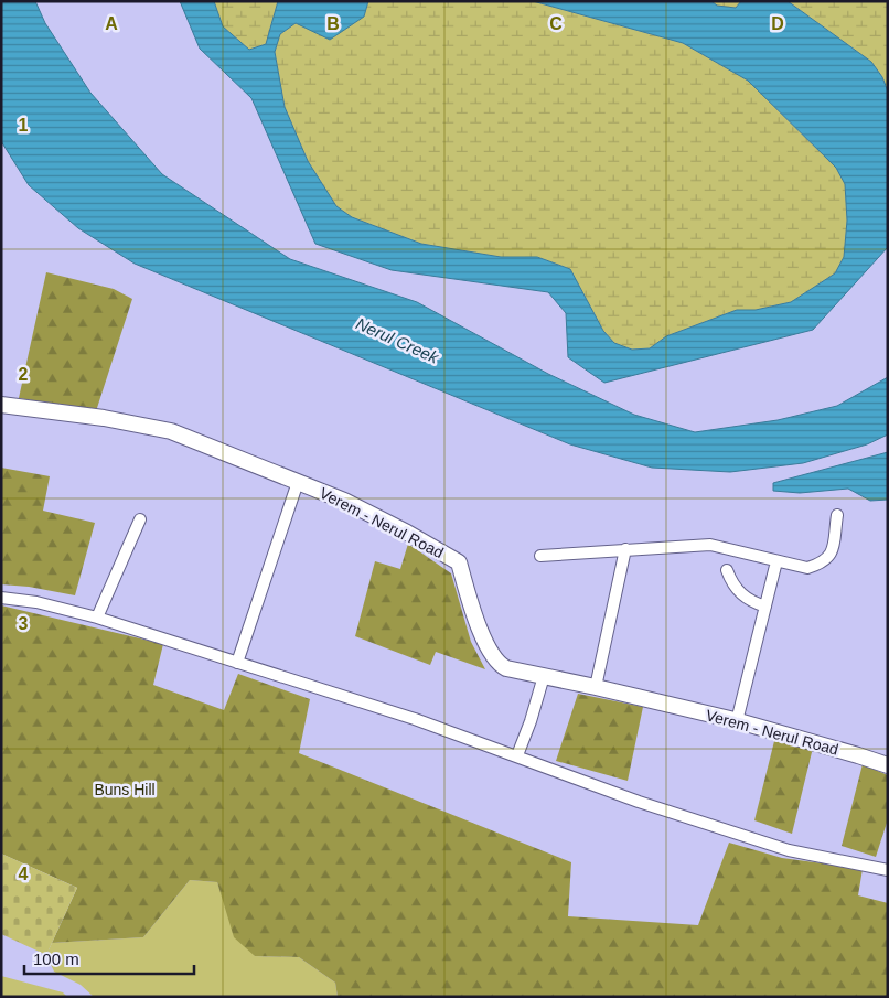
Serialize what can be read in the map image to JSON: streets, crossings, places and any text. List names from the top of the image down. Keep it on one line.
{"streets":{"main road":["Verem - Nerul Road"]},"water":["Nerul Creek"],"parks":["Buns Hill"],"scale_bar":"100 m","grid":{"columns":["A","B","C","D"],"rows":["1","2","3","4"]}}
